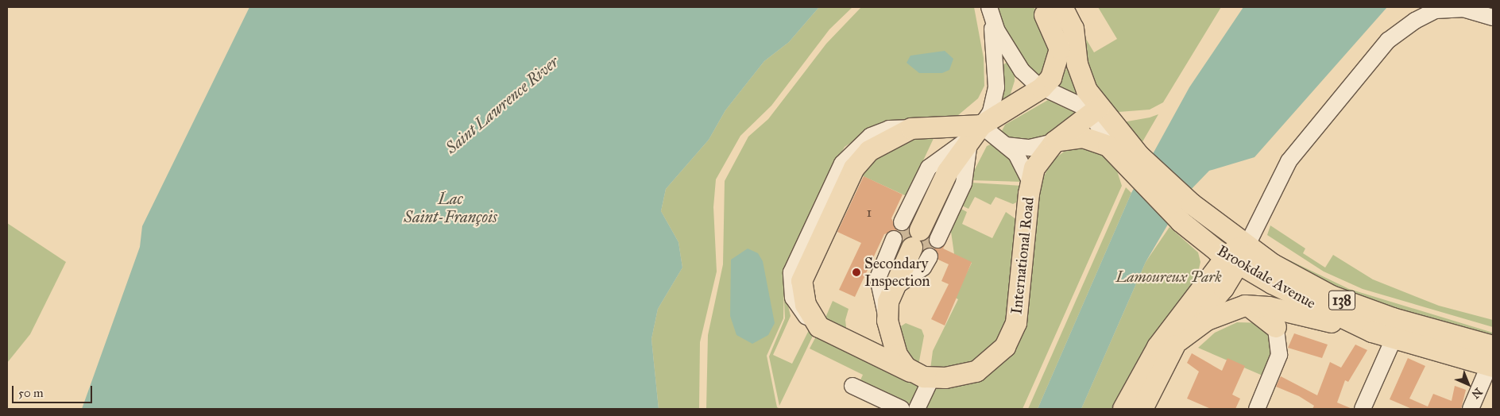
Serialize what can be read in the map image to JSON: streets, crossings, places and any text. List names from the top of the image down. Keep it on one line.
{"streets":{"main road":["International Road","Brookdale Avenue","138"]},"water":["Saint Lawrence River","Lac Saint-François"],"parks":["Lamoureux Park"],"places":["Secondary Inspection"],"house_numbers":["1"],"scale_bar":"50 m","north":"bottom right"}
